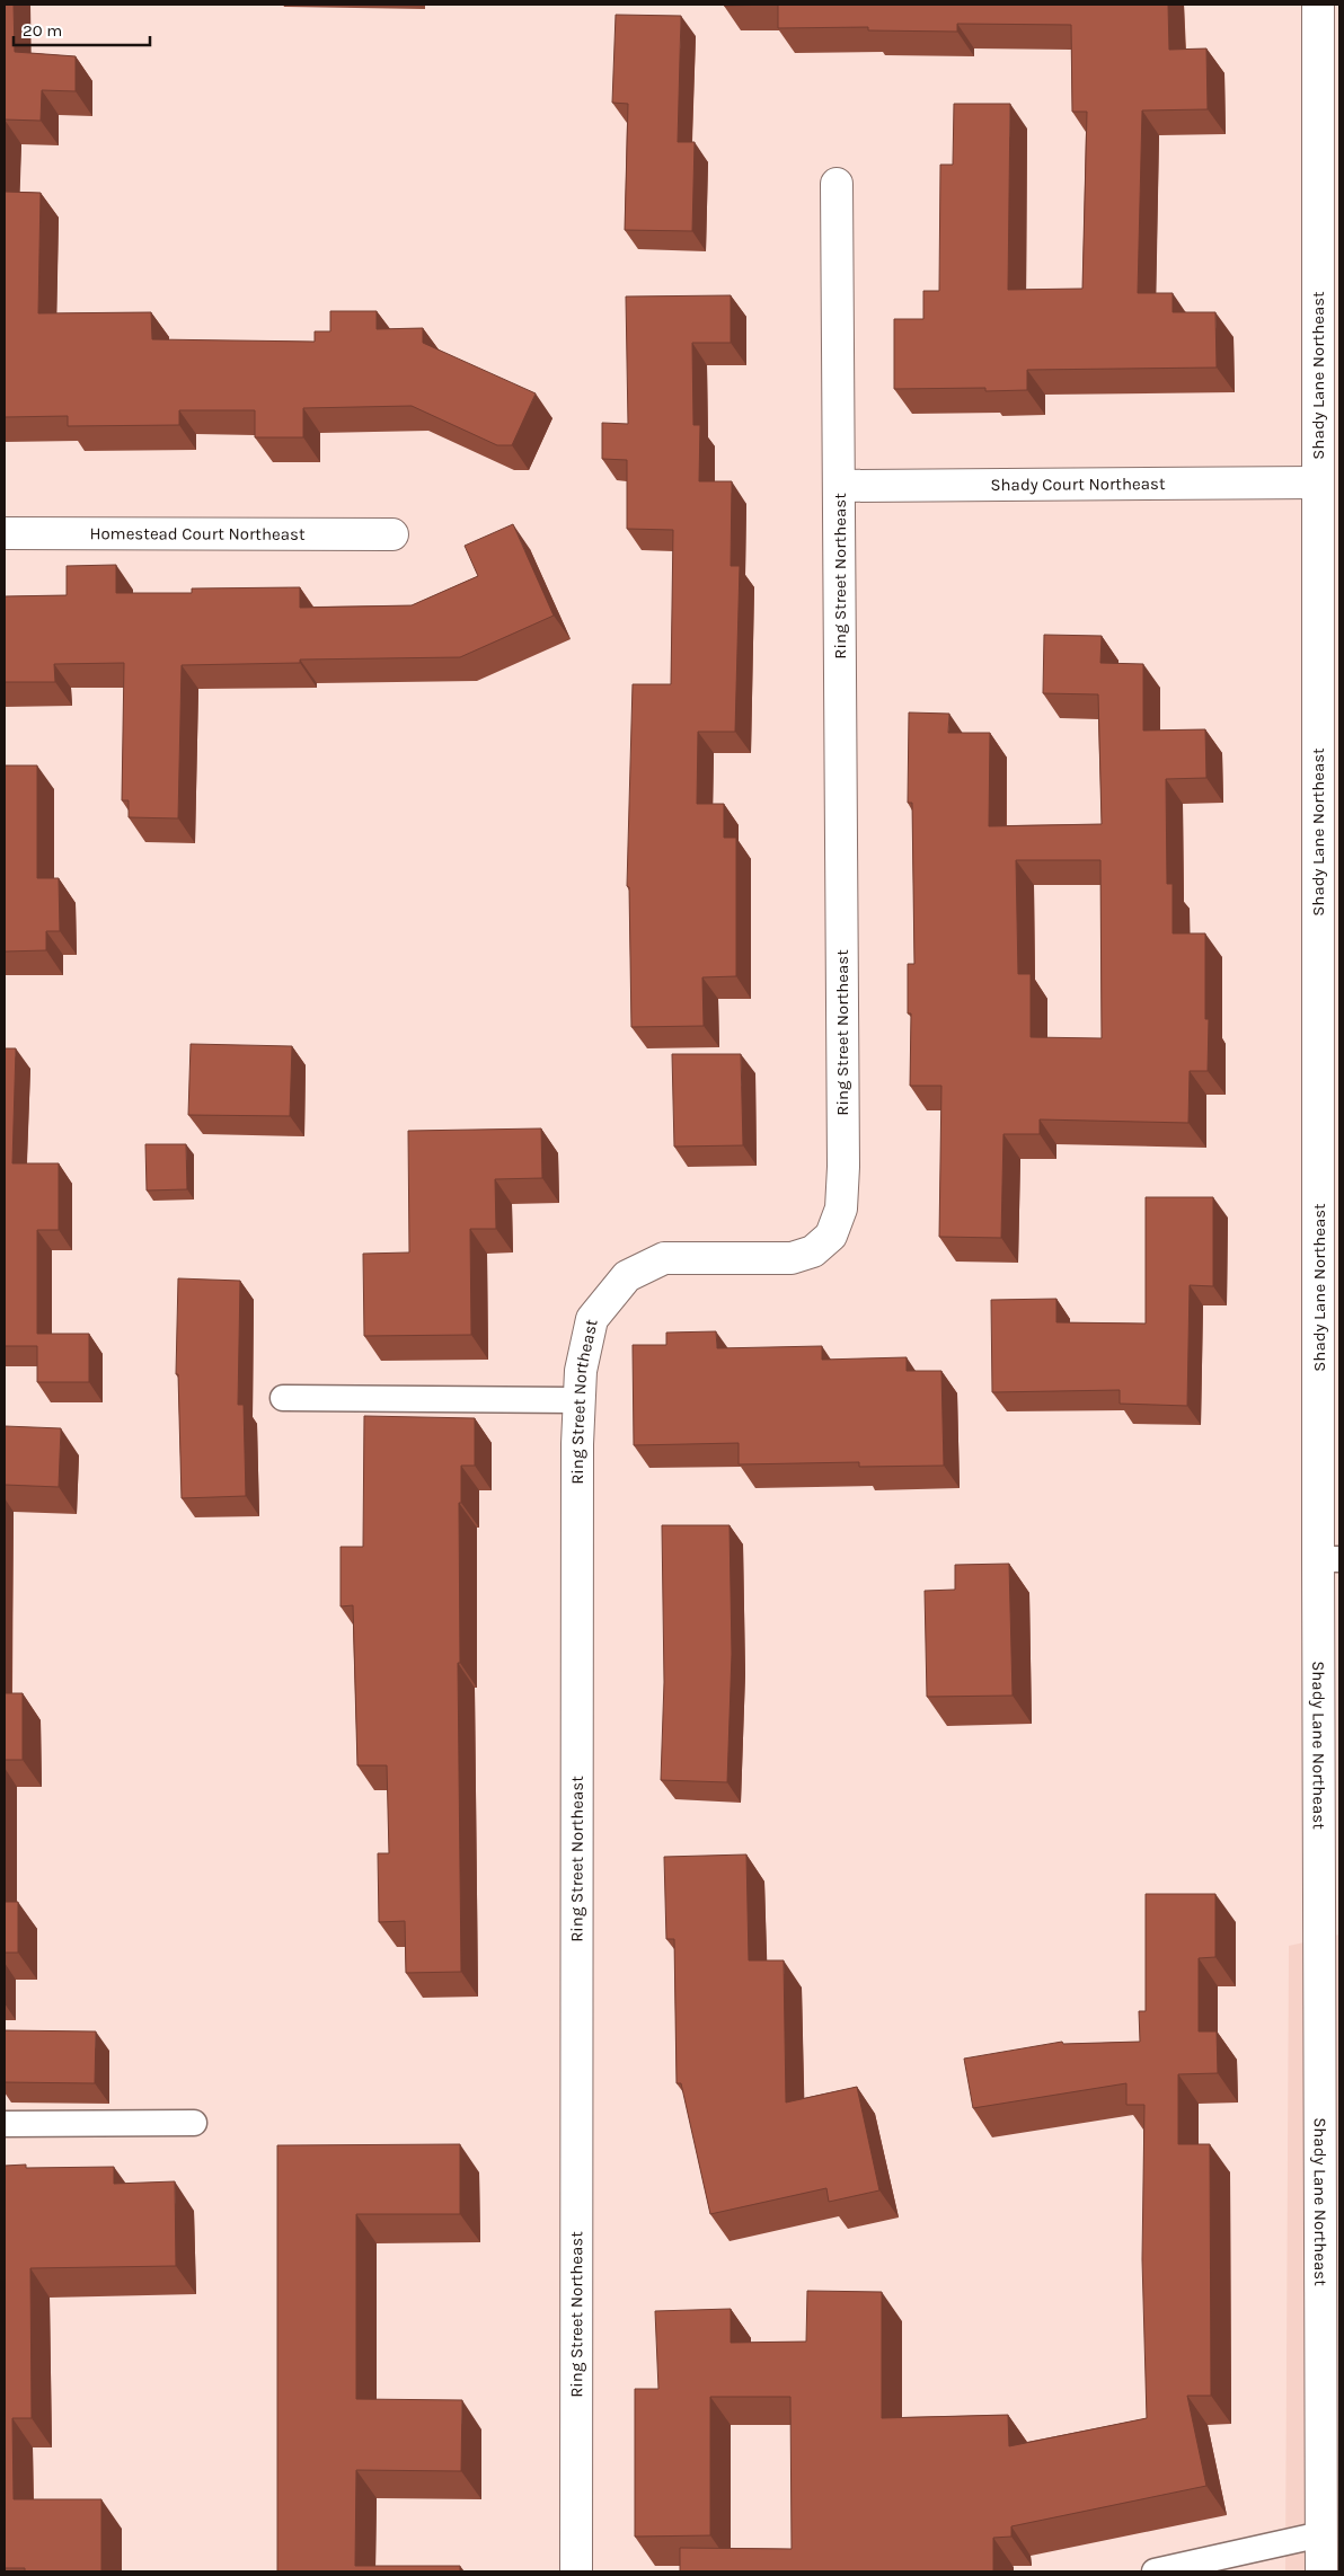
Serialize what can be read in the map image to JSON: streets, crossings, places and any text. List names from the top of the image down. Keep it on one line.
{"streets":{"street":["Shady Lane Northeast","Shady Court Northeast","Homestead Court Northeast","Ring Street Northeast"]},"crossings":[["Shady Lane Northeast","Shady Court Northeast"],["Shady Court Northeast","Ring Street Northeast"]],"scale_bar":"20 m"}
